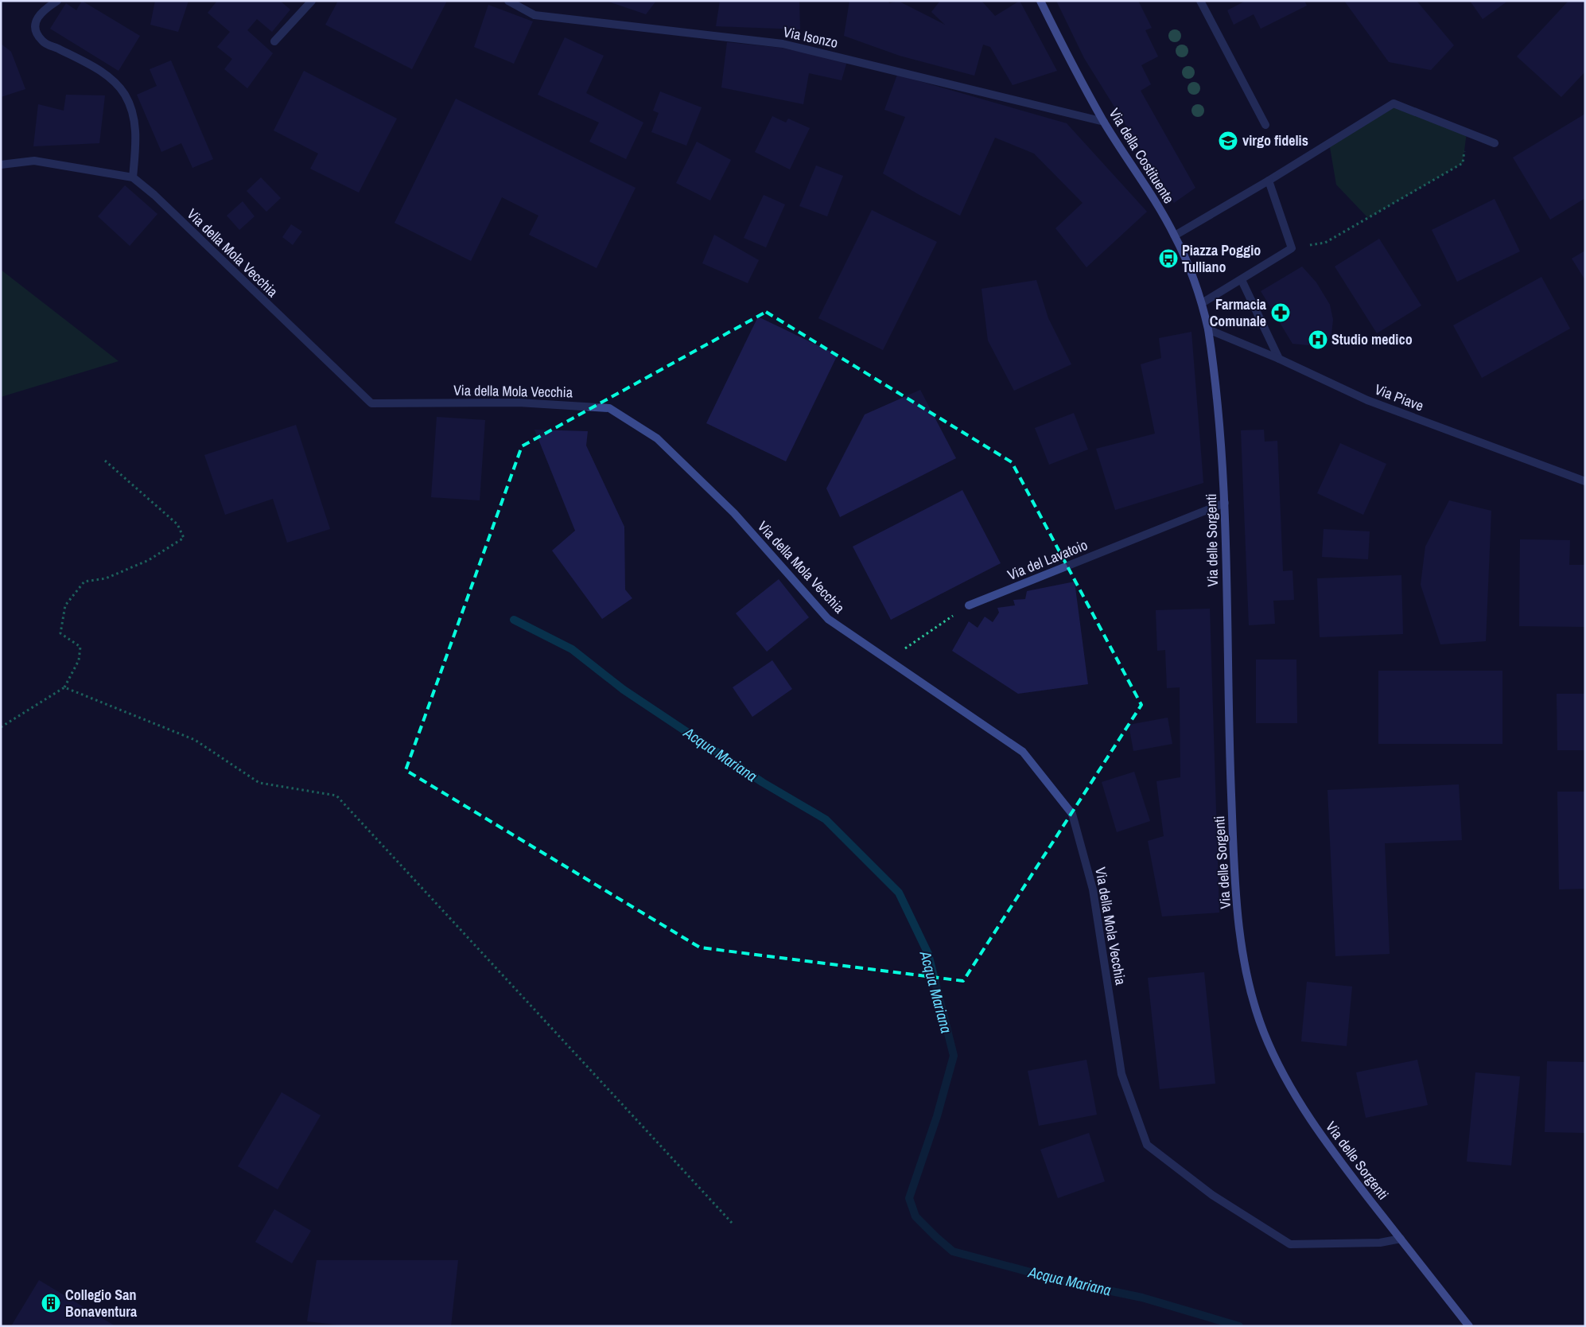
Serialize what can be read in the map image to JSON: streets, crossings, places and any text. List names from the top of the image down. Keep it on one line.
{"streets":{"main road":["Via della Costituente","Via delle Sorgenti"],"street":["Via Isonzo","Via della Mola Vecchia","Via Piave","Via del Lavatoio"]},"crossings":[["Via Isonzo","Via della Costituente"],["Via della Costituente","Via Piave"],["Via della Costituente","Via delle Sorgenti"],["Via della Mola Vecchia","Via delle Sorgenti"],["Via Piave","Via delle Sorgenti"],["Via delle Sorgenti","Via del Lavatoio"]],"water":["Acqua Mariana"],"places":{"school or university":["virgo fidelis"],"bus stop":["Piazza Poggio Tulliano"],"pharmacy":["Farmacia Comunale"],"hospital":["Studio medico"],"building":["Collegio San Bonaventura"]}}
